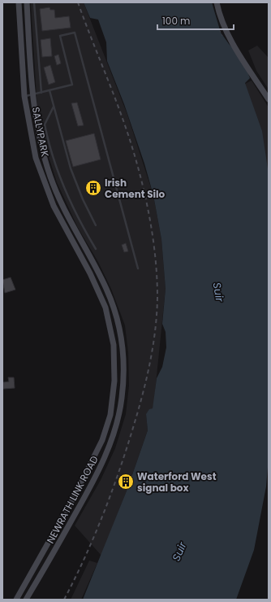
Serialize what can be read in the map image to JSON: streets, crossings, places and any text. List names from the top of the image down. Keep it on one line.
{"streets":{"main road":["SALLYPARK","NEWRATH LINK ROAD"]},"crossings":[["SALLYPARK","NEWRATH LINK ROAD"]],"water":["Suir"],"places":{"building":["Irish Cement Silo","Waterford West signal box"]},"scale_bar":"100 m"}
